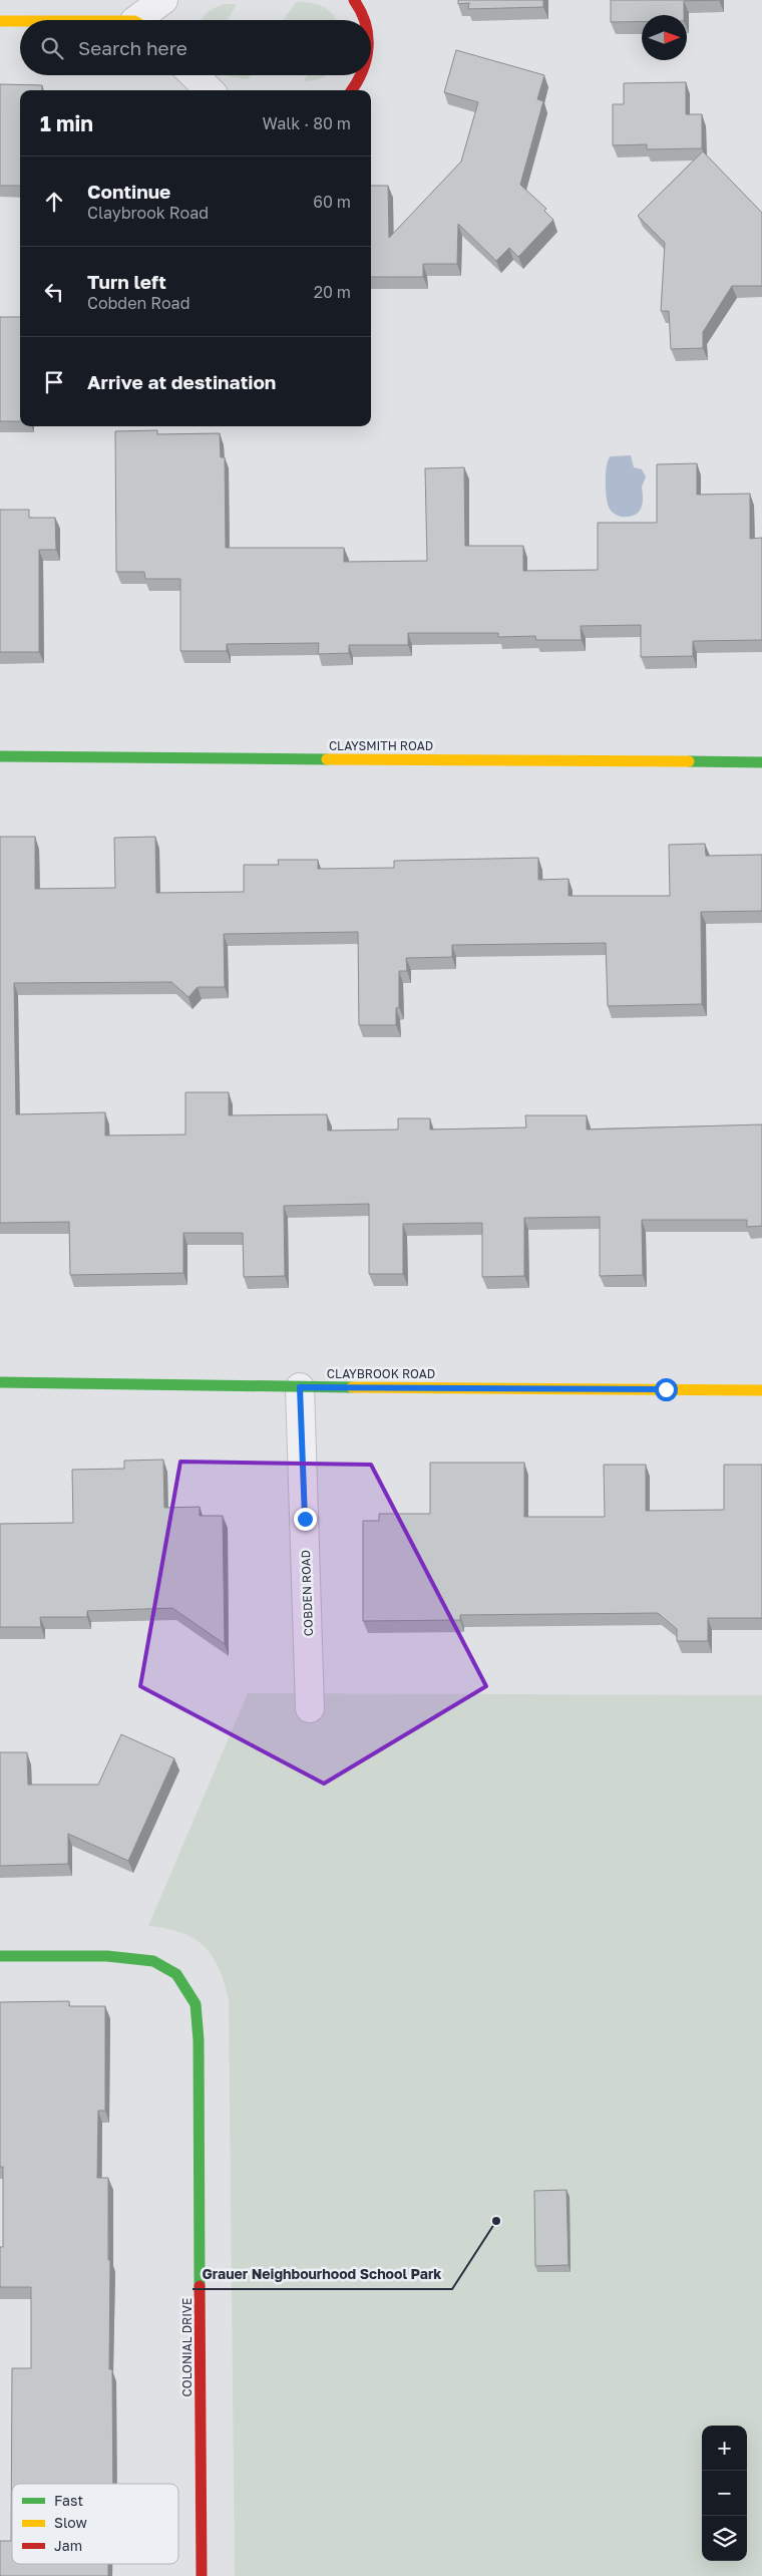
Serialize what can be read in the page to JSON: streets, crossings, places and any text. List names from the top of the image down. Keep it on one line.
{"streets":{"street":["CLAYSMITH ROAD","CLAYBROOK ROAD","COBDEN ROAD","COLONIAL DRIVE"]},"crossings":[["CLAYBROOK ROAD","COBDEN ROAD"]],"places":["Grauer Neighbourhood School Park"],"legend":["Fast","Slow","Jam"],"north":"right","page":{"search":"Search here","heading":["1 min","Walk · 80 m"],"list":[["Continue","Claybrook Road","60 m"],["Turn left","Cobden Road","20 m"],"Arrive at destination"],"map_buttons":["+","−"]}}
